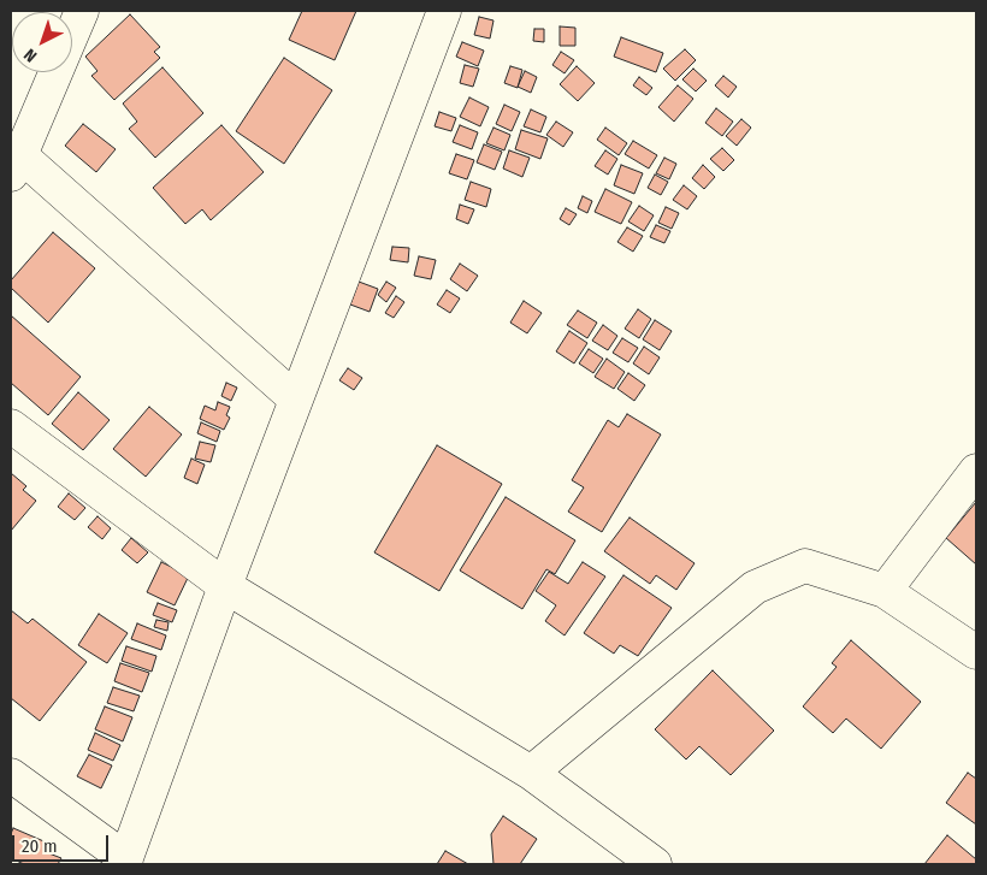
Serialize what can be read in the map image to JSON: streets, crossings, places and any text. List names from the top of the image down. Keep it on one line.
{"scale_bar":"20 m","north":"bottom left"}
